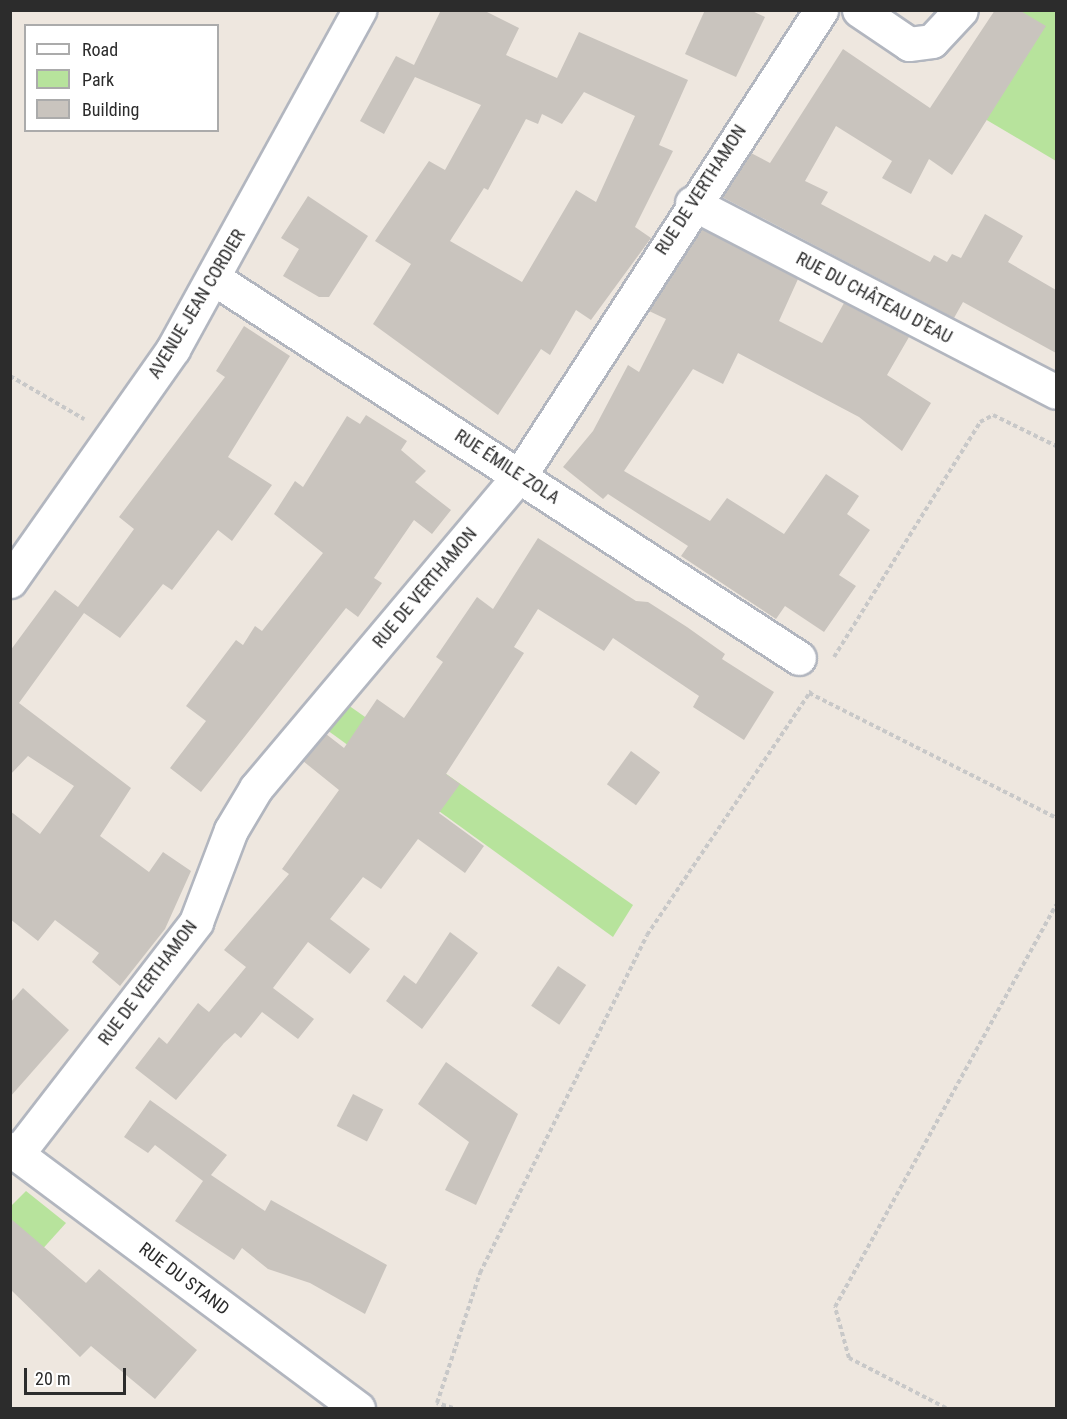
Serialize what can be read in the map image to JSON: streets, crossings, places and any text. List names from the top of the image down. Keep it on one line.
{"streets":{"street":["RUE DE VERTHAMON","RUE DU CHÂTEAU D'EAU","AVENUE JEAN CORDIER","RUE ÉMILE ZOLA","RUE DU STAND"]},"crossings":[["RUE DE VERTHAMON","RUE DU CHÂTEAU D'EAU"],["RUE DE VERTHAMON","RUE ÉMILE ZOLA"],["RUE DE VERTHAMON","RUE DU STAND"],["AVENUE JEAN CORDIER","RUE ÉMILE ZOLA"]],"legend":["Road","Park","Building"],"scale_bar":"20 m"}
